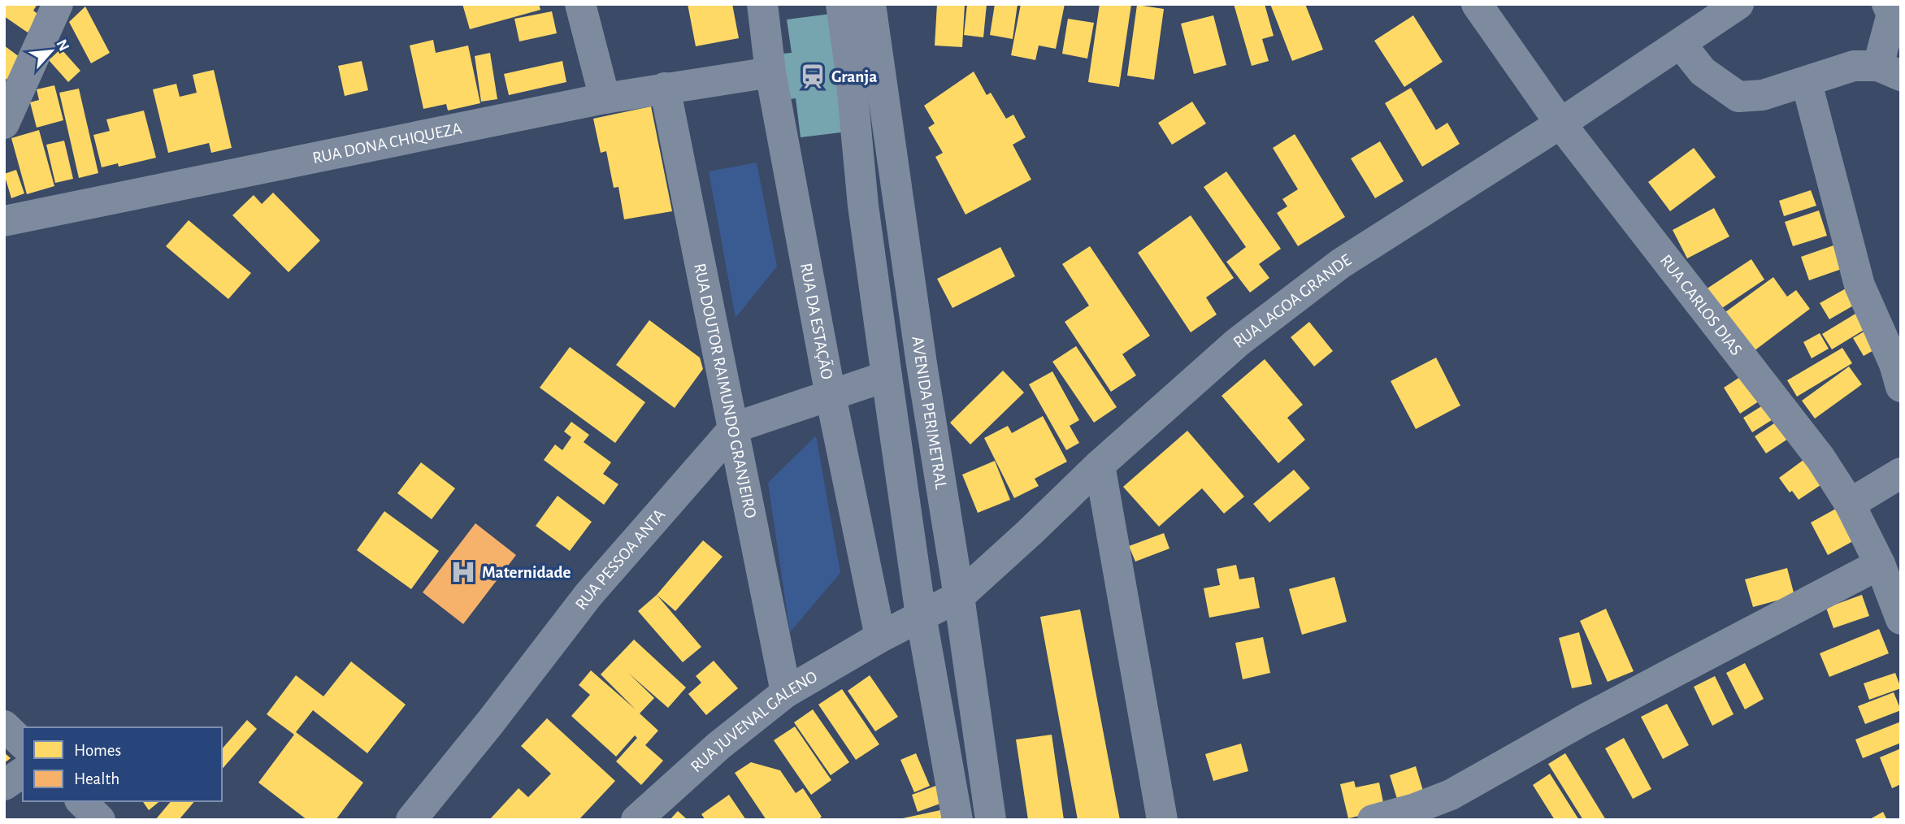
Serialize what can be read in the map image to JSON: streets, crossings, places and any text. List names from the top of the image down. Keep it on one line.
{"streets":{"street":["RUA DONA CHIQUEZA","RUA LAGOA GRANDE","RUA CARLOS DIAS","RUA DA ESTAÇÃO","RUA DOUTOR RAIMUNDO GRANJEIRO","AVENIDA PERIMETRAL","RUA PESSOA ANTA","RUA JUVENAL GALENO"]},"crossings":[["RUA DONA CHIQUEZA","RUA DA ESTAÇÃO"],["RUA DONA CHIQUEZA","RUA DOUTOR RAIMUNDO GRANJEIRO"],["RUA LAGOA GRANDE","RUA CARLOS DIAS"],["RUA LAGOA GRANDE","RUA DA ESTAÇÃO"],["RUA LAGOA GRANDE","AVENIDA PERIMETRAL"],["RUA LAGOA GRANDE","RUA JUVENAL GALENO"],["RUA DA ESTAÇÃO","RUA JUVENAL GALENO"],["RUA DOUTOR RAIMUNDO GRANJEIRO","RUA PESSOA ANTA"],["RUA DOUTOR RAIMUNDO GRANJEIRO","RUA JUVENAL GALENO"]],"places":{"station":["Granja"],"hospital":["Maternidade"]},"legend":["Homes","Health"],"north":"top right"}
